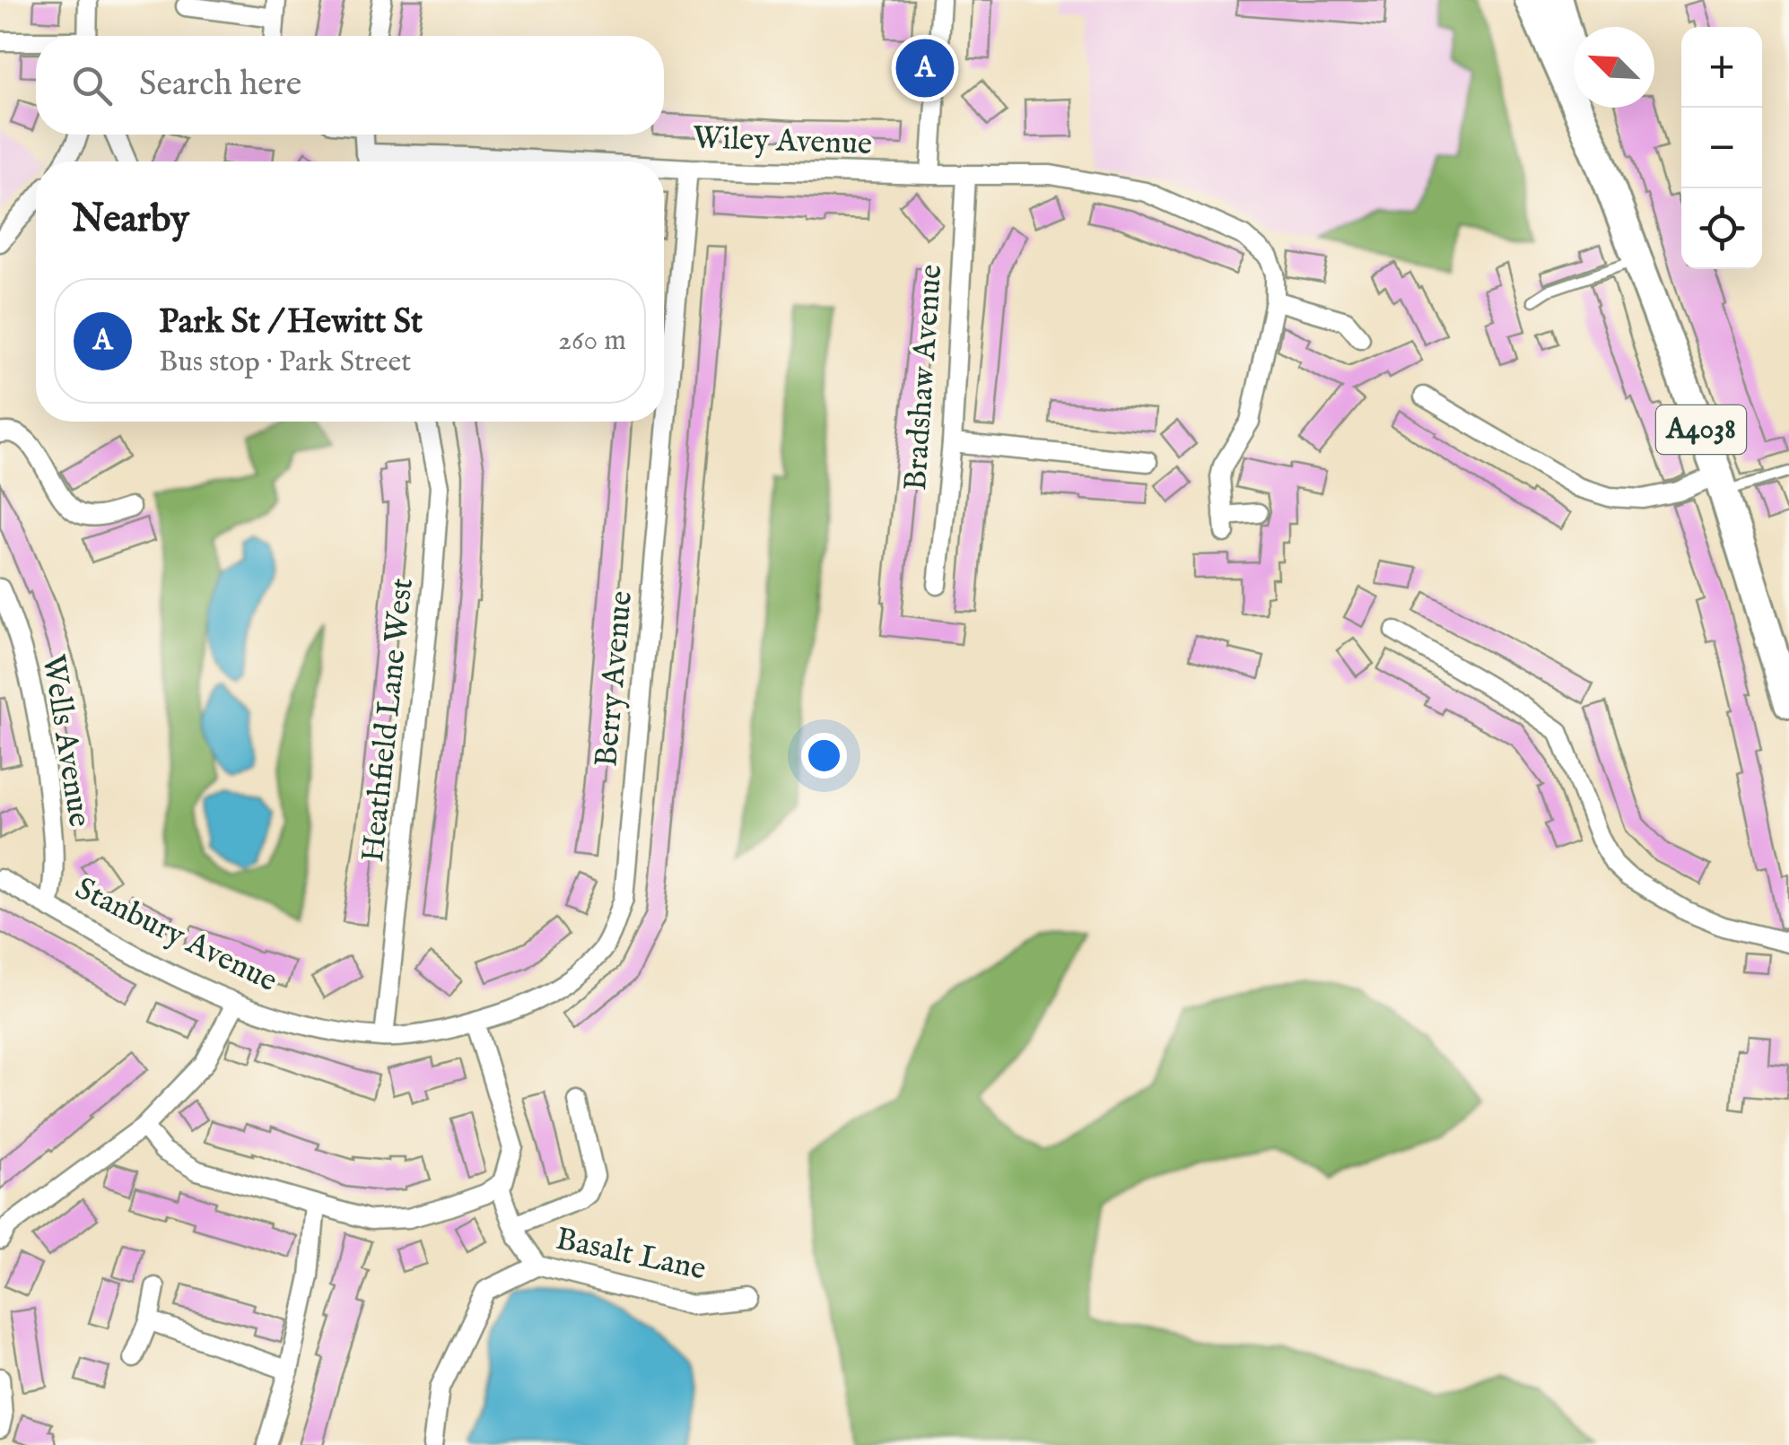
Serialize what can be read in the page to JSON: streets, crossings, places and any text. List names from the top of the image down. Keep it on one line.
{"streets":{"main road":["A4038"],"street":["Wiley Avenue","Bradshaw Avenue","Berry Avenue","Heathfield Lane West","Wells Avenue","Stanbury Avenue","Basalt Lane"]},"crossings":[["Wiley Avenue","Bradshaw Avenue"],["Wiley Avenue","Berry Avenue"],["Berry Avenue","Heathfield Lane West"],["Berry Avenue","Stanbury Avenue"],["Heathfield Lane West","Stanbury Avenue"],["Wells Avenue","Stanbury Avenue"]],"north":"top left","page":{"map_buttons":["+","−"],"pins":"A","search":"Search here","heading":"Nearby","list":[{"mark":"A","name":"Park St / Hewitt St","note":"Bus stop · Park Street","value":"260 m"}]}}
